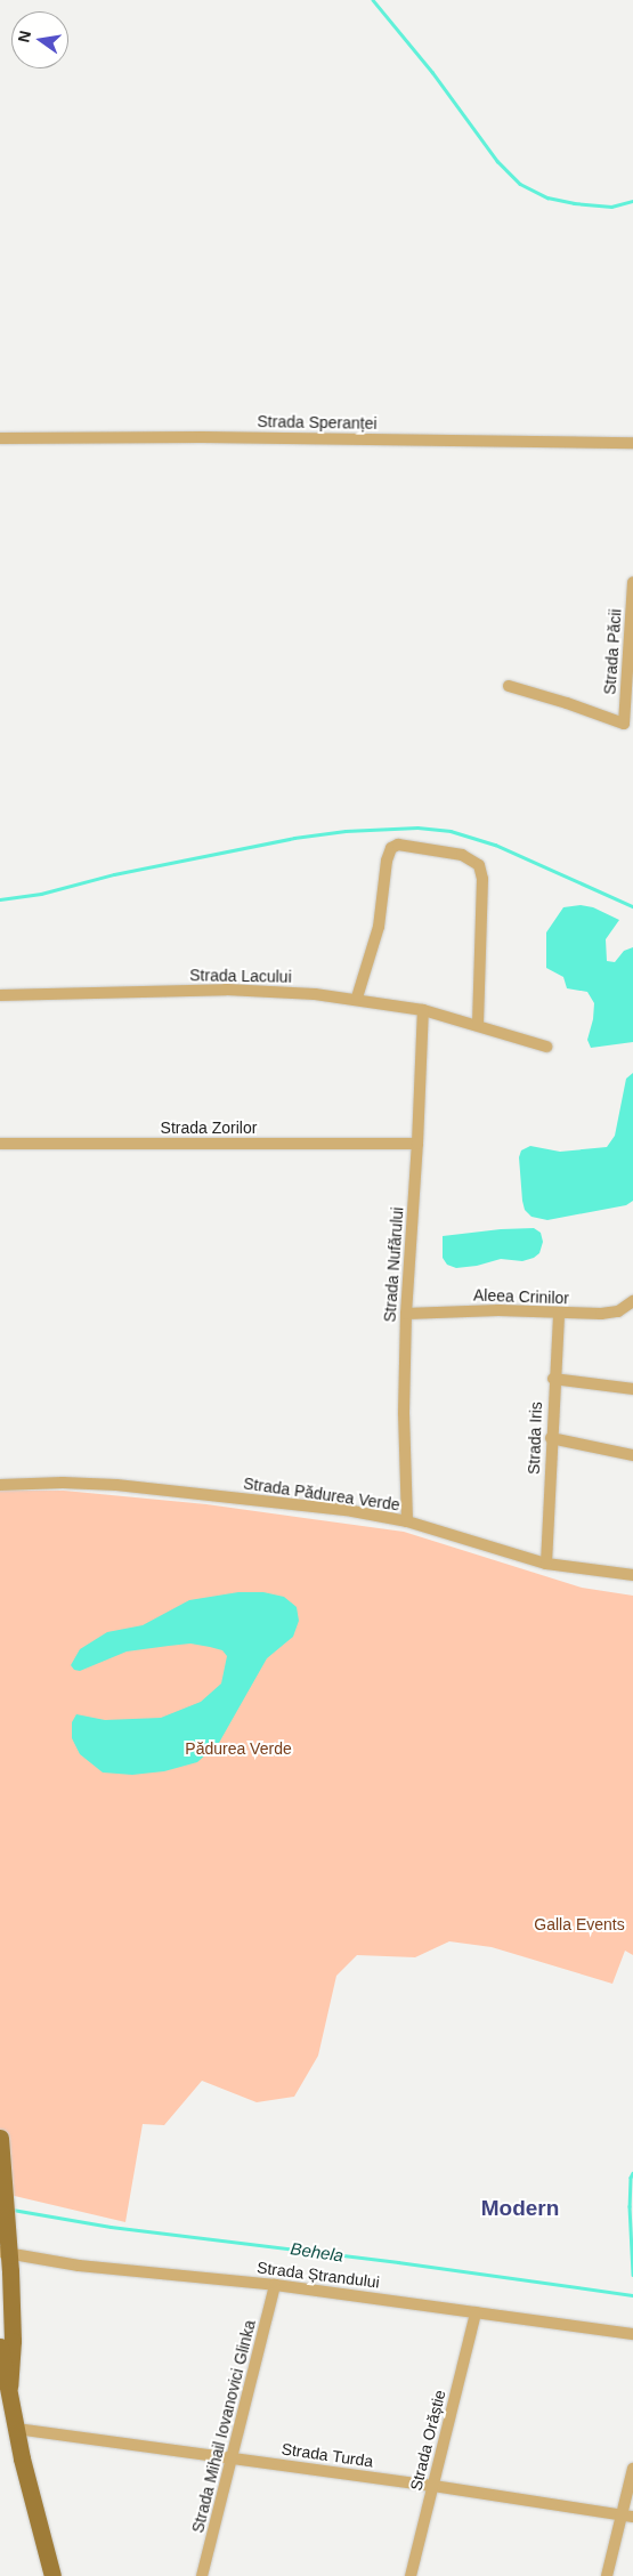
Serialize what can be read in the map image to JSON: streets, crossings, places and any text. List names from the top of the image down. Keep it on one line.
{"streets":{"street":["Strada Speranței","Strada Păcii","Strada Lacului","Strada Zorilor","Strada Nufărului","Aleea Crinilor","Strada Iris","Strada Pădurea Verde","Strada Ștrandului","Strada Mihail Iovanovici Glinka","Strada Orăștie","Strada Turda"]},"crossings":[["Strada Lacului","Strada Nufărului"],["Strada Zorilor","Strada Nufărului"],["Strada Nufărului","Aleea Crinilor"],["Strada Nufărului","Strada Pădurea Verde"],["Aleea Crinilor","Strada Iris"],["Strada Iris","Strada Pădurea Verde"],["Strada Ștrandului","Strada Mihail Iovanovici Glinka"],["Strada Ștrandului","Strada Orăștie"],["Strada Mihail Iovanovici Glinka","Strada Turda"],["Strada Orăștie","Strada Turda"]],"districts":["Modern"],"water":["Behela"],"parks":["Pădurea Verde","Galla Events"],"north":"left"}
